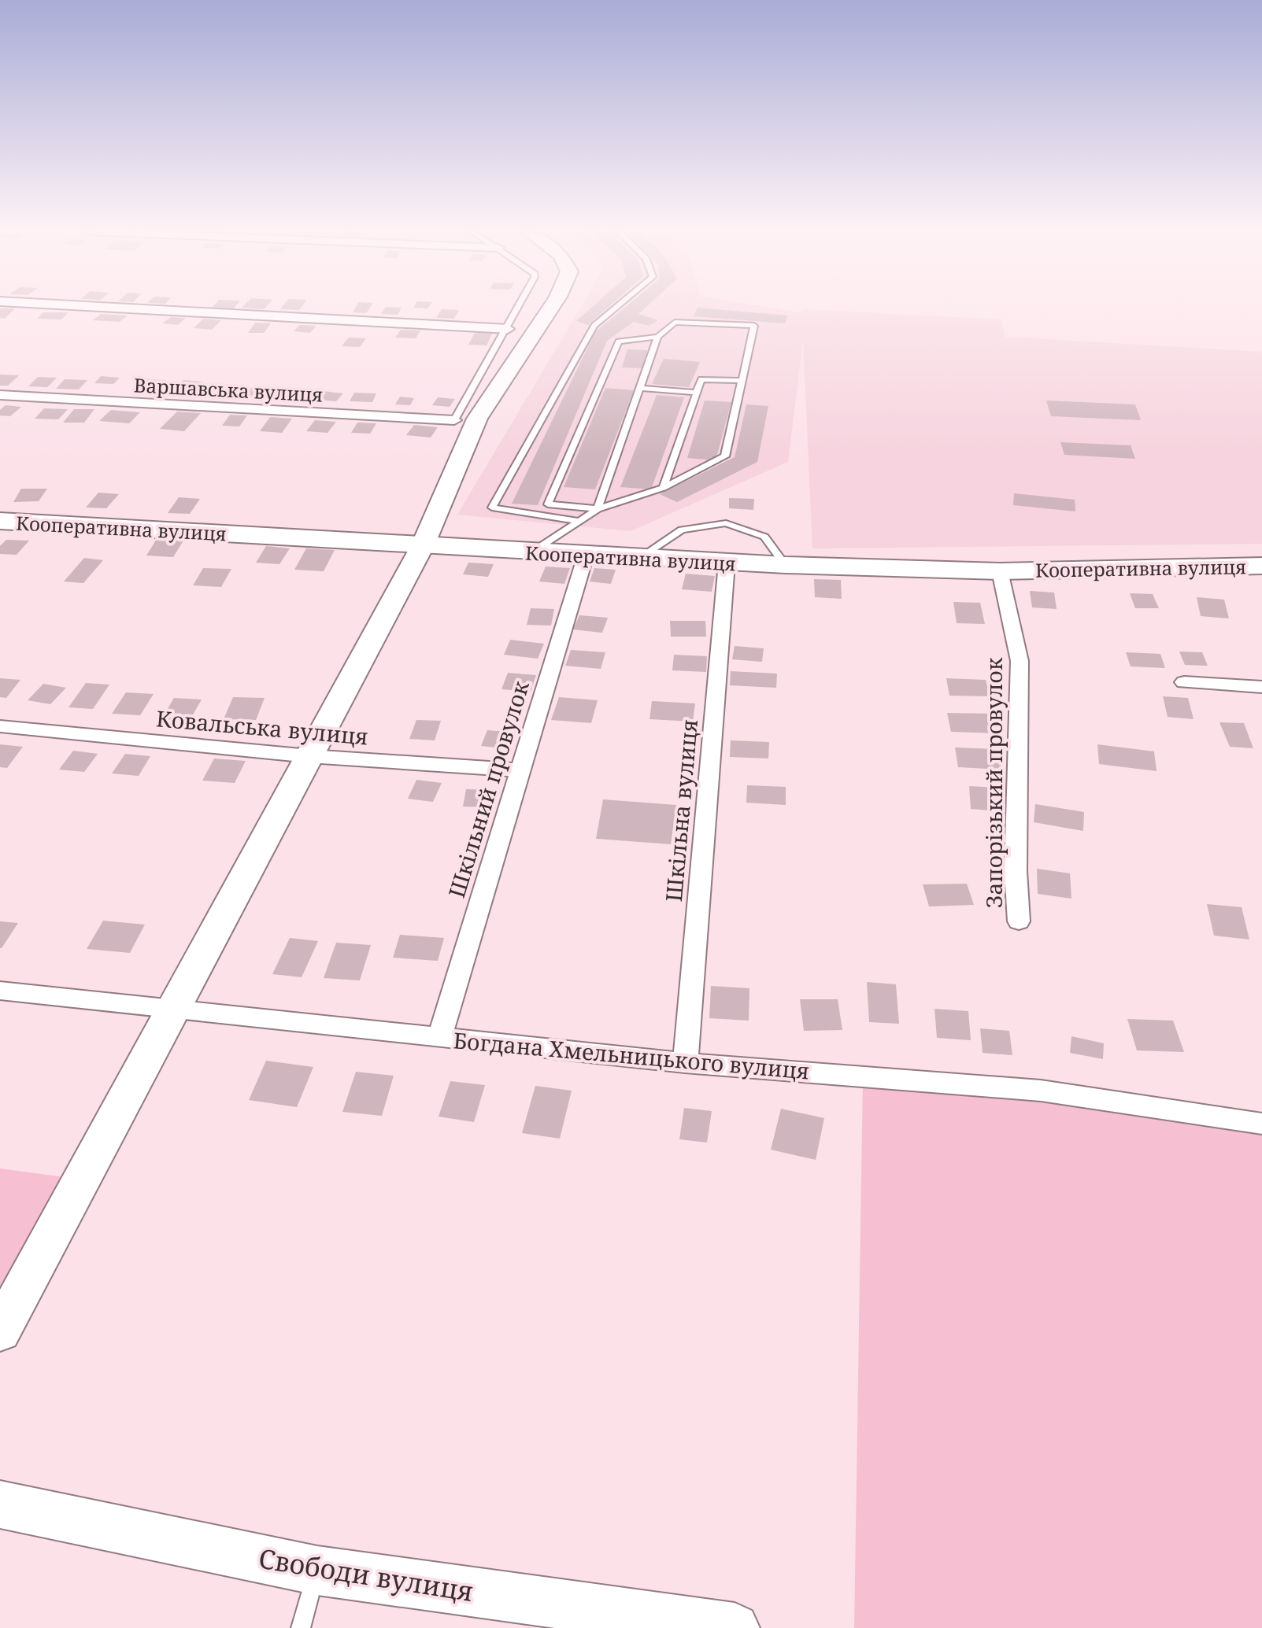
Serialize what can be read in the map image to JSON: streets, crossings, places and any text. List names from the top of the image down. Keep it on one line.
{"streets":{"main road":["Кооперативна вулиця"],"street":["Варшавська вулиця","Ковальська вулиця","Запорізький провулок","Шкільний провулок","Шкільна вулиця","Богдана Хмельницького вулиця","Свободи вулиця"]},"crossings":[["Кооперативна вулиця","Запорізький провулок"],["Кооперативна вулиця","Шкільний провулок"],["Кооперативна вулиця","Шкільна вулиця"],["Ковальська вулиця","Шкільний провулок"],["Шкільний провулок","Богдана Хмельницького вулиця"],["Шкільна вулиця","Богдана Хмельницького вулиця"]]}
